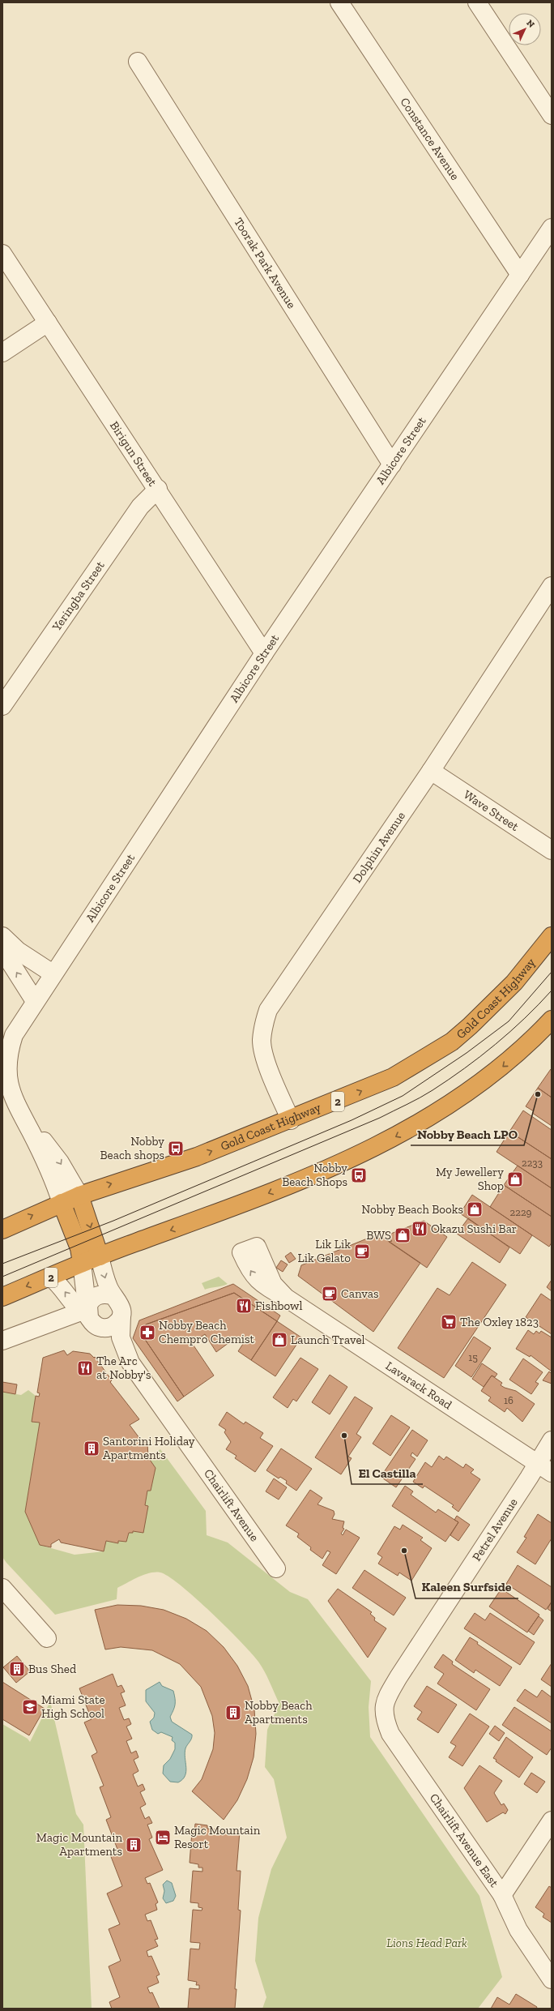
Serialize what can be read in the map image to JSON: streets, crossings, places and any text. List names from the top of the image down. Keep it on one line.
{"streets":{"highway":["Gold Coast Highway","2"],"street":["Constance Avenue","Toorak Park Avenue","Albicore Street","Birigun Street","Yeringba Street","Wave Street","Dolphin Avenue","Lavarack Road","Chairlift Avenue","Petrel Avenue","Chairlift Avenue East"]},"crossings":[["Constance Avenue","Albicore Street"],["Toorak Park Avenue","Albicore Street"],["Albicore Street","Birigun Street"],["Albicore Street","Gold Coast Highway"],["Birigun Street","Yeringba Street"],["Wave Street","Dolphin Avenue"],["Dolphin Avenue","Gold Coast Highway"],["2","Chairlift Avenue"],["Lavarack Road","Petrel Avenue"],["Petrel Avenue","Chairlift Avenue East"]],"parks":["Lions Head Park"],"places":{"other":["Nobby Beach LPO","El Castilla","Kaleen Surfside"],"bus stop":["Nobby Beach shops","Nobby Beach Shops"],"shop":["My Jewellery Shop","Nobby Beach Books","BWS","Launch Travel"],"restaurant":["Okazu Sushi Bar","Fishbowl","The Arc at Nobby's"],"cafe":["Lik Lik Lik Gelato","Canvas"],"supermarket":["The Oxley 1823"],"pharmacy":["Nobby Beach Chempro Chemist"],"building":["Santorini Holiday Apartments","Bus Shed","Nobby Beach Apartments","Magic Mountain Apartments"],"school or university":["Miami State High School"],"hotel":["Magic Mountain Resort"]},"house_numbers":["2233","2229","15","16"],"north":"top right"}
